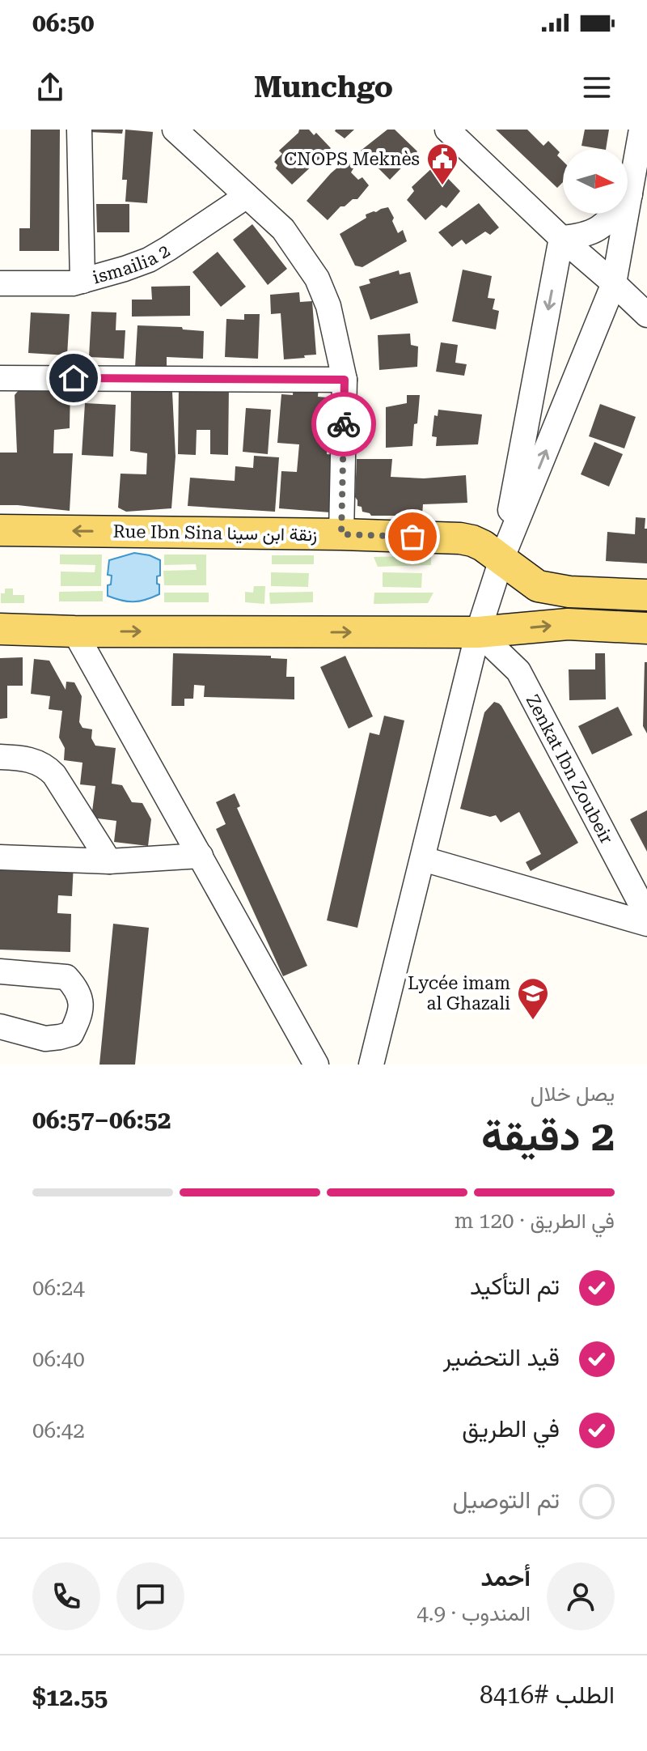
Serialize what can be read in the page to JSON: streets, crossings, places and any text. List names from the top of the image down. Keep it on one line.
{"streets":{"main road":["Rue Ibn Sina زنقة ابن سينا"],"street":["ismailia 2","Zenkat Ibn Zoubeir"]},"places":{"public building":["CNOPS Meknès"],"school or university":["Lycée imam al Ghazali"]},"north":"right","page":{"status":"06:50","header":"Munchgo","heading":["2 دقيقة","يصل خلال","06:52–06:57"],"panel":["أحمد","المندوب · 4.9","الطلب #8416","$12.55"],"bar":"في الطريق · 120 m","list":[["تم التأكيد","06:24"],["قيد التحضير","06:40"],["في الطريق","06:42"],"تم التوصيل"]}}
